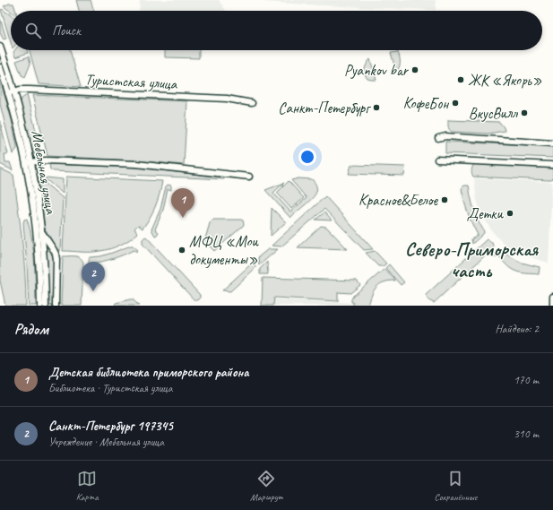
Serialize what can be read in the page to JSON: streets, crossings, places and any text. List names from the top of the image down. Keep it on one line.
{"streets":{"street":["Туристская улица","Мебельная улица"]},"crossings":[["Туристская улица","Мебельная улица"]],"districts":["Северо-Приморская часть"],"places":["Pyankov bar","ЖК «Якорь»","КофеБон","Санкт-Петербург","ВкусВилл","Красное&Белое","Детки","МФЦ «Мои документы»"],"page":{"search":"Поиск","pins":["1","2"],"heading":["Рядом","Найдено: 2"],"list":[{"mark":"1","name":"Детская библиотека приморского района","note":"Библиотека · Туристская улица","value":"170 m"},{"mark":"2","name":"Санкт-Петербург 197345","note":"Учреждение · Мебельная улица","value":"310 m"}],"nav":["Карта","Маршрут","Сохранённые"]}}
